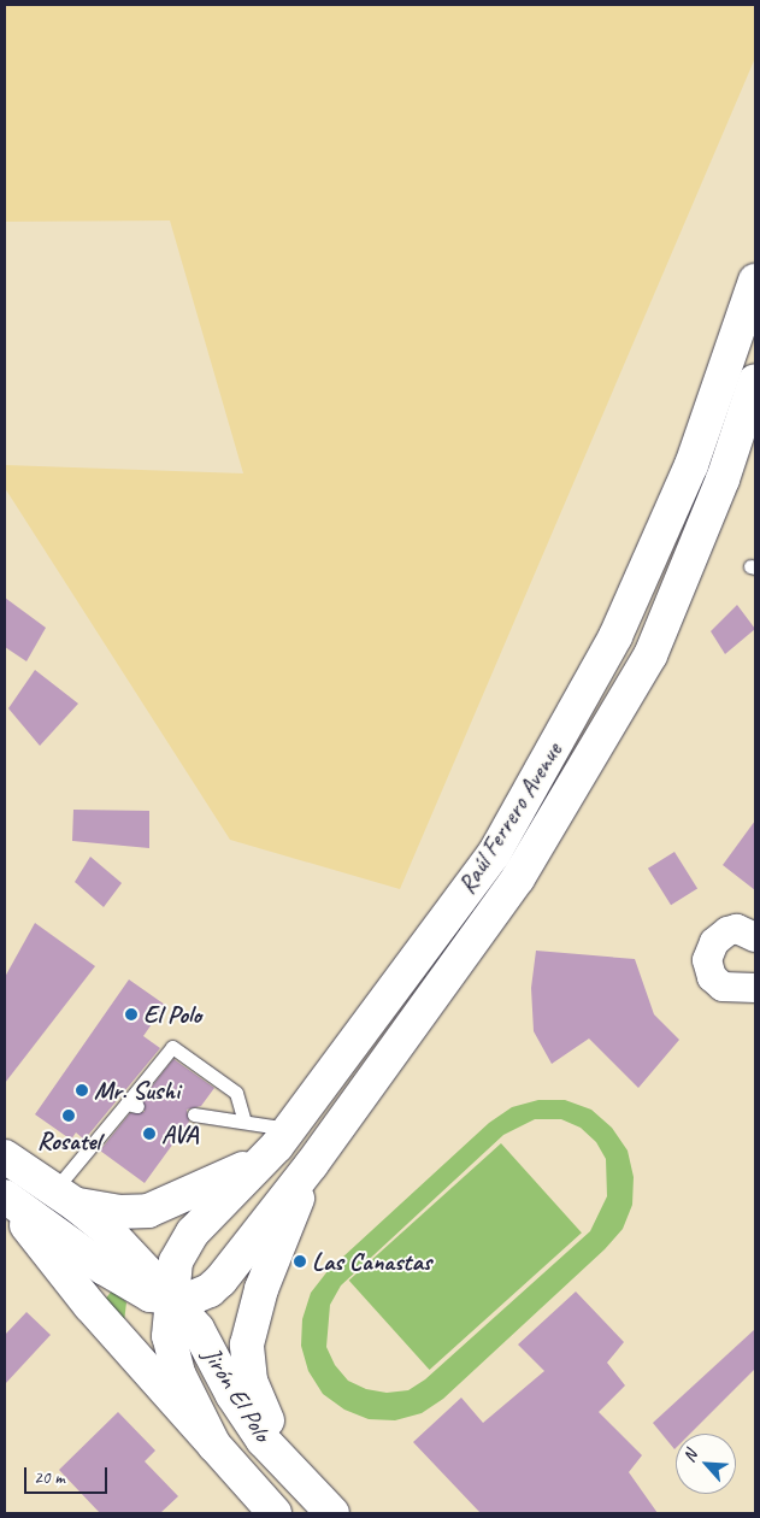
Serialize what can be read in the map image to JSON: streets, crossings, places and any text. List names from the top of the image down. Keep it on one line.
{"streets":{"main road":["Raúl Ferrero Avenue","Jirón El Polo"]},"crossings":[["Raúl Ferrero Avenue","Jirón El Polo"]],"places":["El Polo","Mr. Sushi","Rosatel","AVA","Las Canastas"],"scale_bar":"20 m","north":"top left"}
